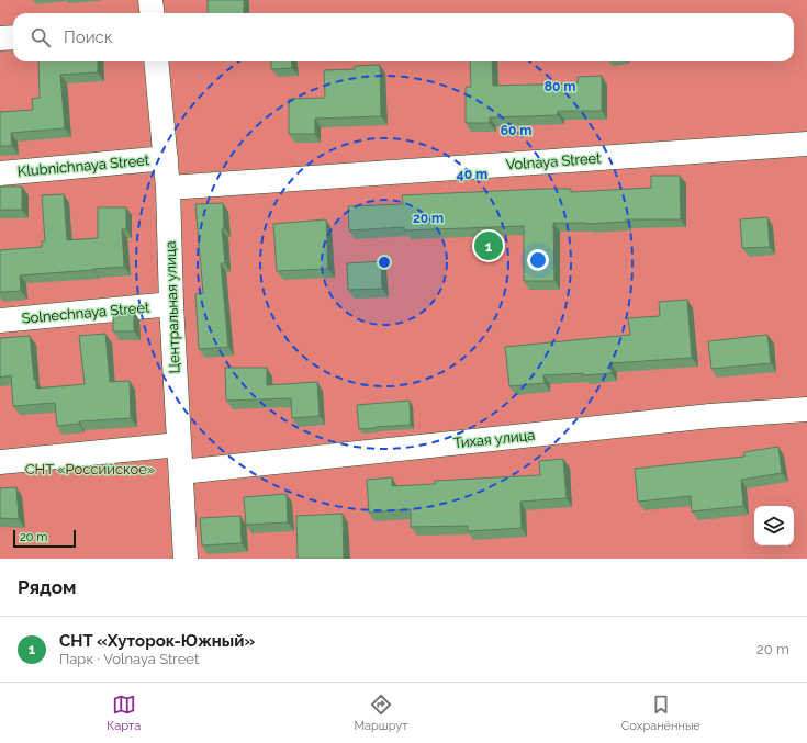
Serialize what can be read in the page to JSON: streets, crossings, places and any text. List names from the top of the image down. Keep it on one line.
{"streets":{"street":["Volnaya Street","Klubnichnaya Street","Центральная улица","Solnechnaya Street","Тихая улица"]},"crossings":[["Volnaya Street","Центральная улица"],["Klubnichnaya Street","Центральная улица"],["Центральная улица","Solnechnaya Street"],["Центральная улица","Тихая улица"]],"parks":["СНТ «Российское»"],"scale_bar":"20 m","page":{"search":"Поиск","pins":"1","scale":"20 m","heading":"Рядом","list":[{"mark":"1","name":"СНТ «Хуторок-Южный»","note":"Парк · Volnaya Street","value":"20 m"}],"nav":["Карта","Маршрут","Сохранённые"]},"rings":["80 m","60 m","40 m","20 m"]}
